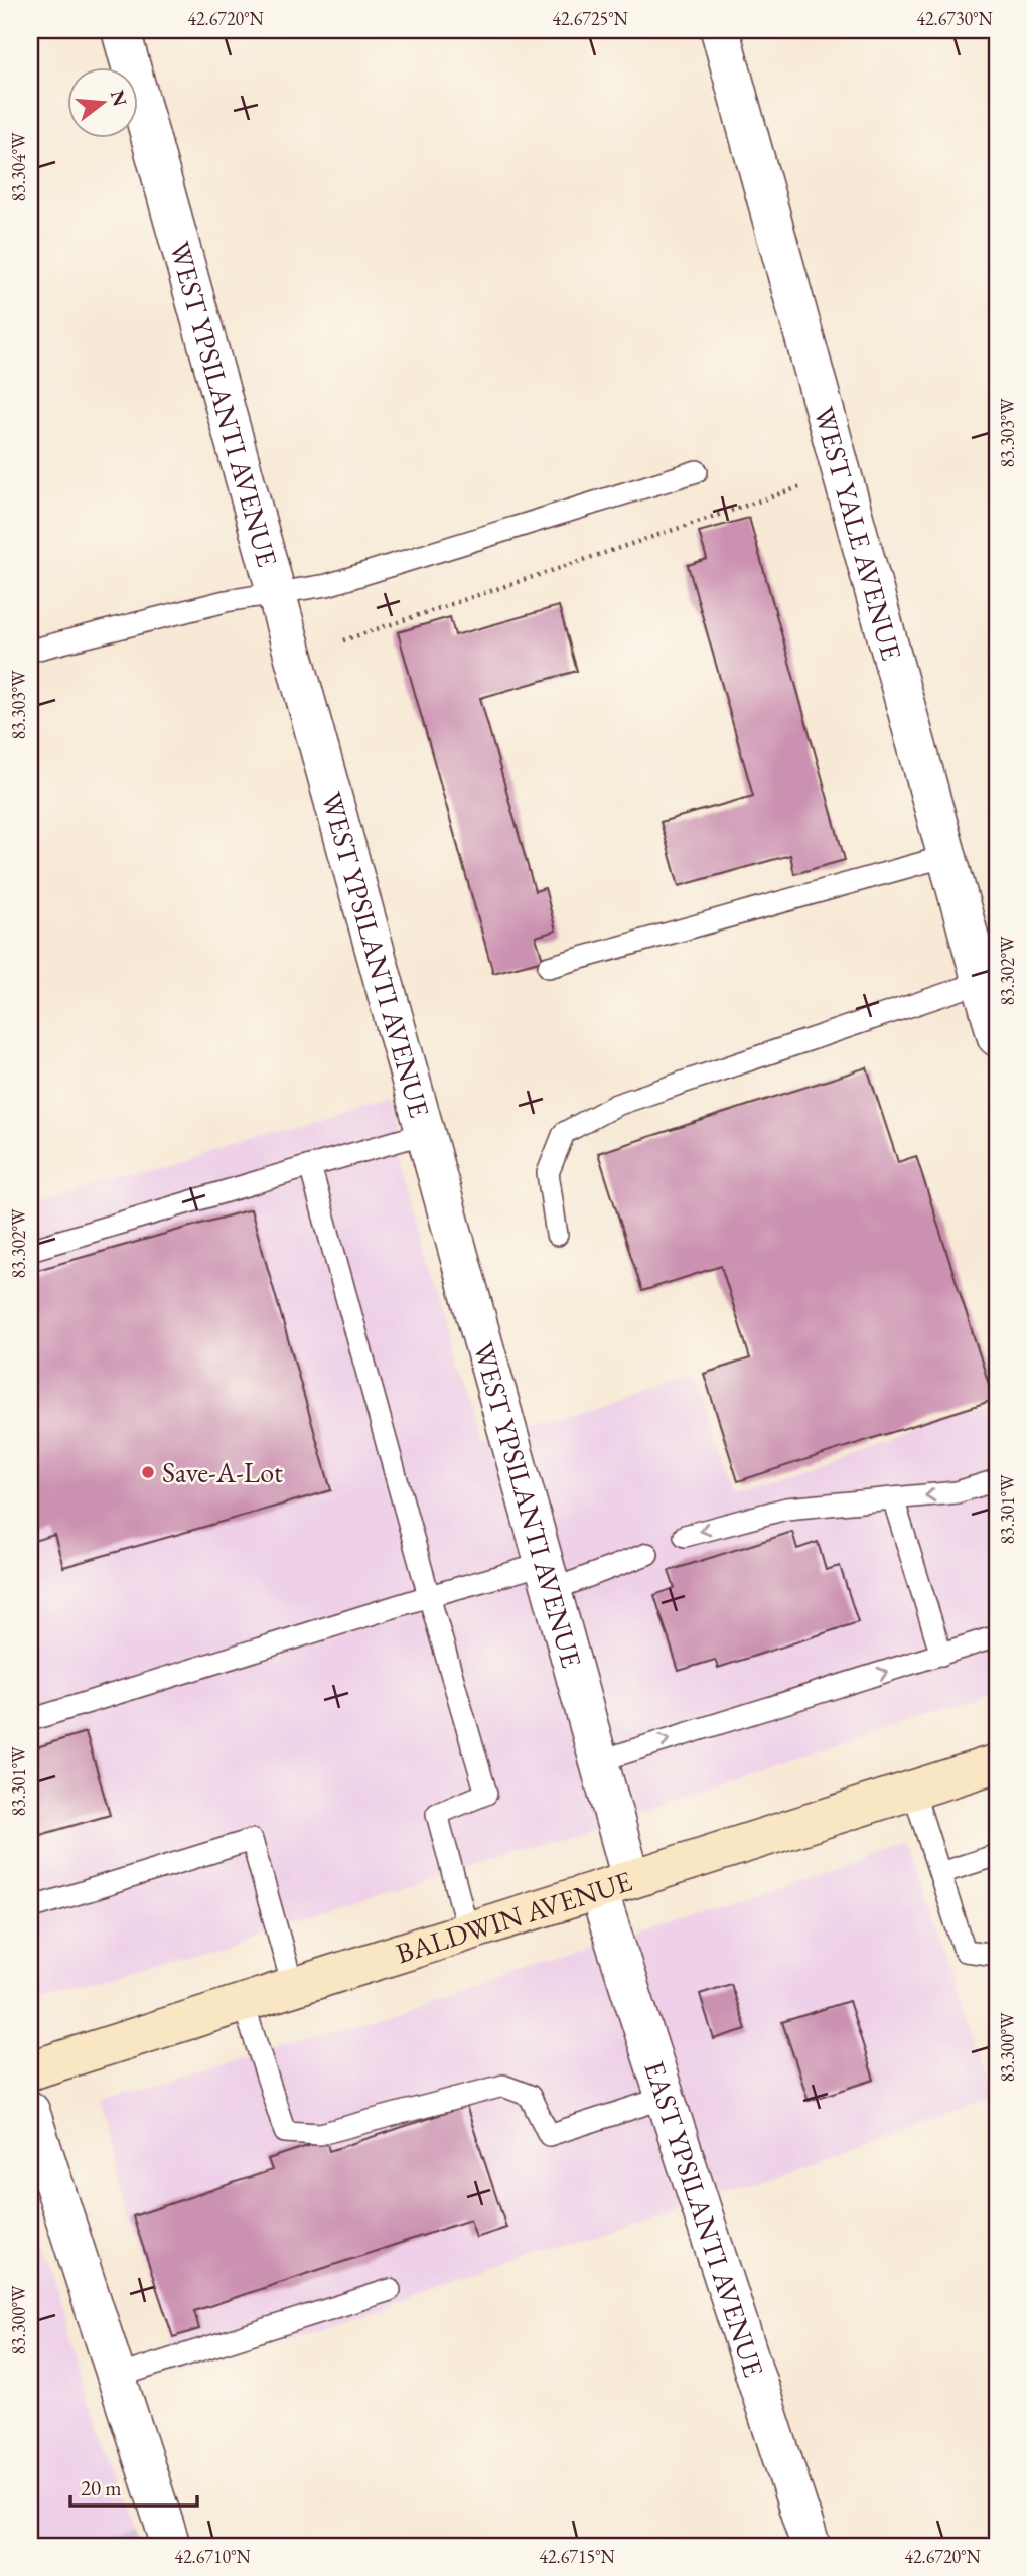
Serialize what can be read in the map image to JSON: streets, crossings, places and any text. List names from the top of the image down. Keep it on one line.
{"streets":{"main road":["BALDWIN AVENUE"],"street":["WEST YPSILANTI AVENUE","WEST YALE AVENUE","EAST YPSILANTI AVENUE"]},"crossings":[["WEST YPSILANTI AVENUE","BALDWIN AVENUE"],["WEST YPSILANTI AVENUE","EAST YPSILANTI AVENUE"],["BALDWIN AVENUE","EAST YPSILANTI AVENUE"]],"places":["Save-A-Lot"],"scale_bar":"20 m","north":"right","coordinates":["42.6720°N","42.6725°N","42.6730°N","83.304°W","83.303°W","83.302°W","83.301°W","83.300°W","42.6710°N","42.6715°N"]}
